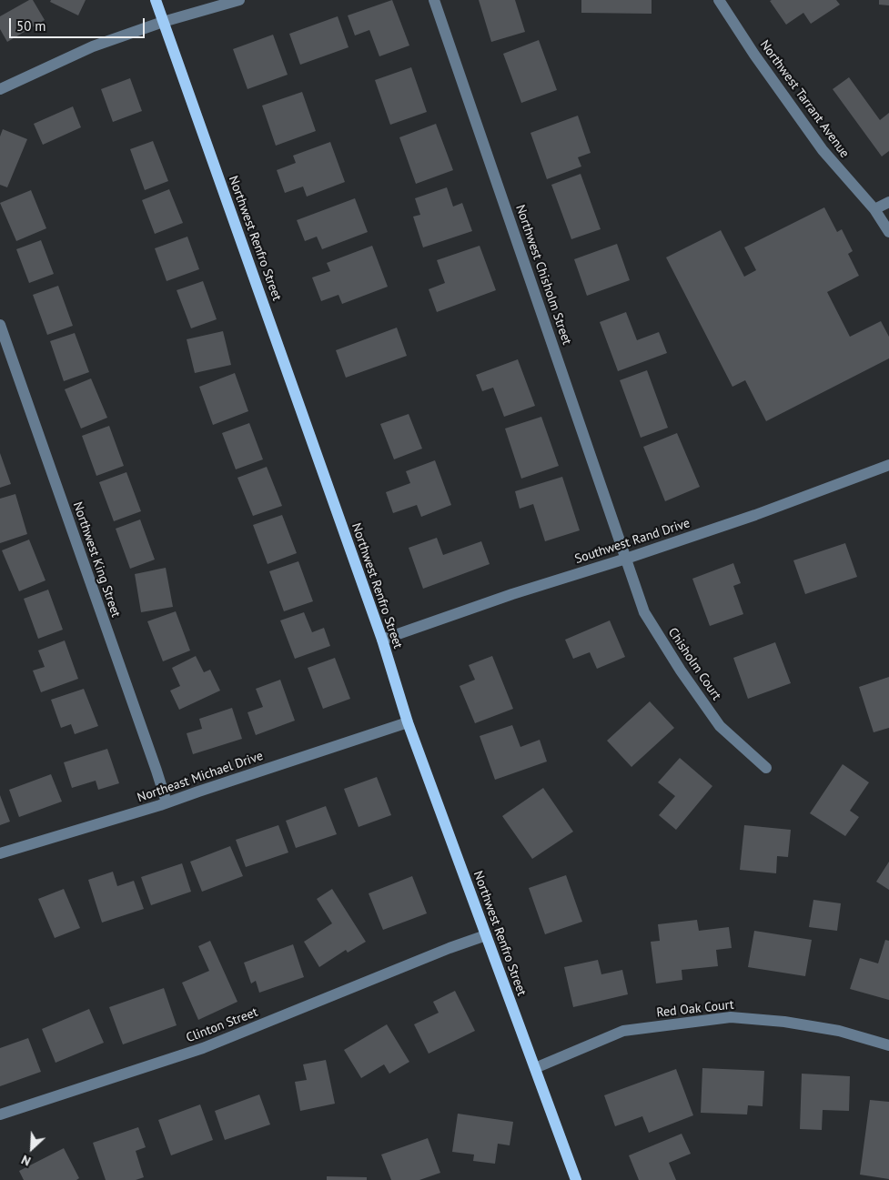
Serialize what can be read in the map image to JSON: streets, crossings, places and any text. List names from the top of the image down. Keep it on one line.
{"streets":{"main road":["Northwest Renfro Street"],"street":["Northwest Tarrant Avenue","Northwest Chisholm Street","Southwest Rand Drive","Northwest King Street","Chisholm Court","Northeast Michael Drive","Red Oak Court","Clinton Street"]},"crossings":[["Northwest Renfro Street","Southwest Rand Drive"],["Northwest Renfro Street","Northeast Michael Drive"],["Northwest Renfro Street","Red Oak Court"],["Northwest Renfro Street","Clinton Street"],["Northwest Chisholm Street","Southwest Rand Drive"],["Northwest Chisholm Street","Chisholm Court"],["Southwest Rand Drive","Chisholm Court"],["Northwest King Street","Northeast Michael Drive"]],"scale_bar":"50 m","north":"bottom left"}
